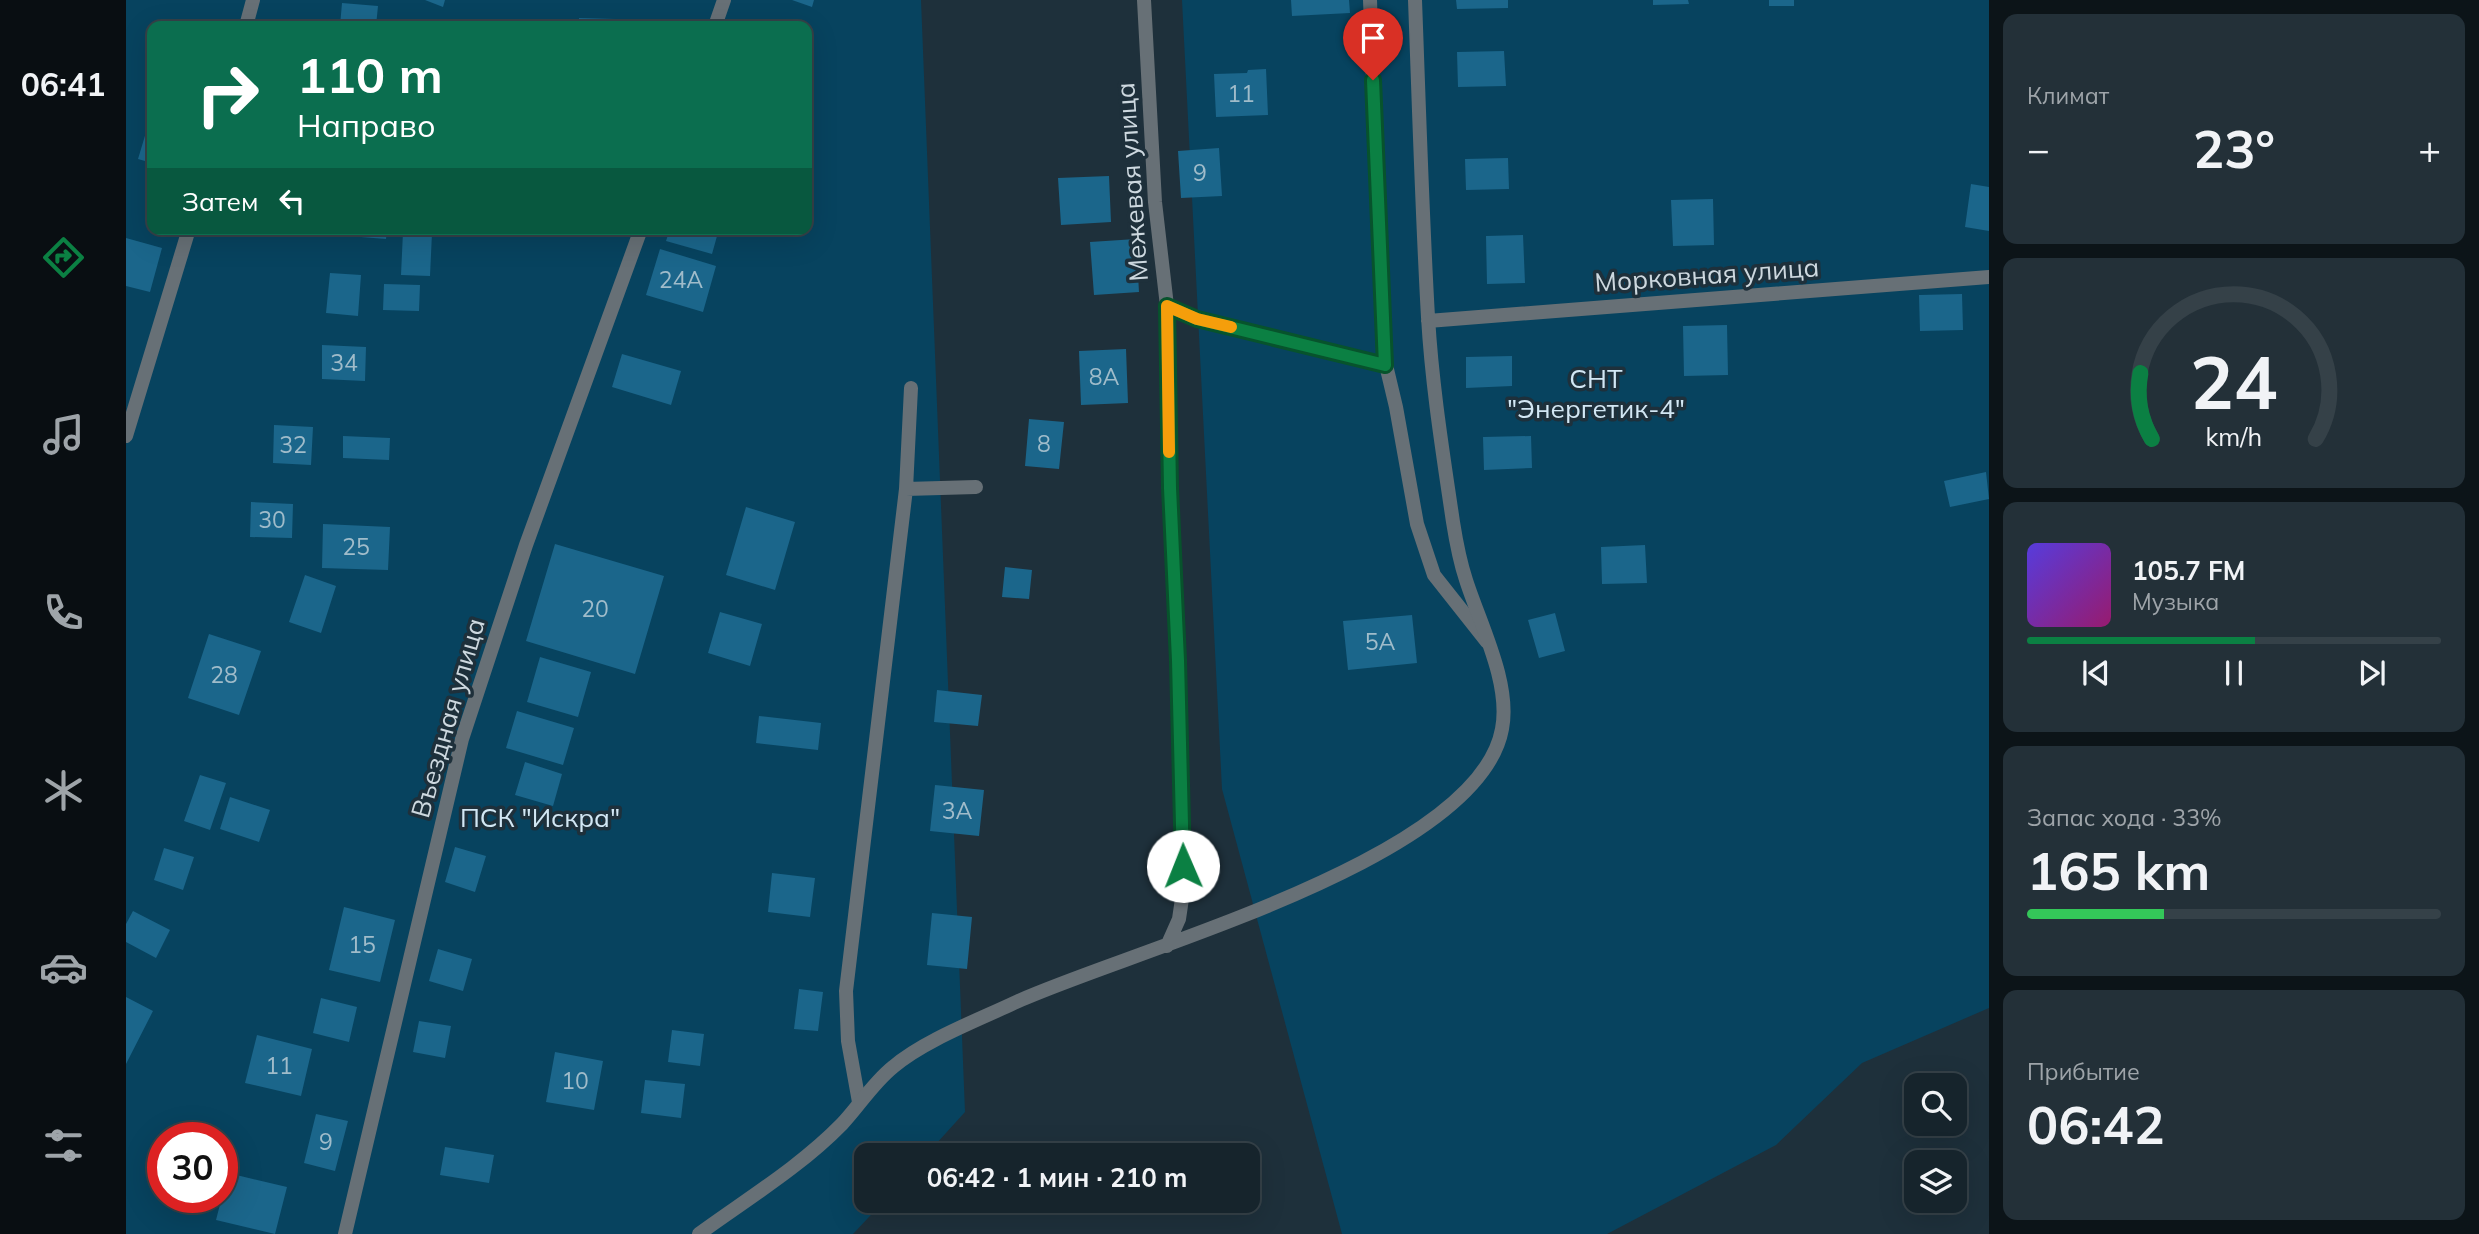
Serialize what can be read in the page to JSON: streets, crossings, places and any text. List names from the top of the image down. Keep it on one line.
{"streets":{"street":["Межевая улица","Морковная улица","Въездная улица"]},"parks":["СНТ \"Энергетик-4\"","ПСК \"Искра\""],"house_numbers":["11","9","24А","34","8А","8","32","30","25","20","5А","28","3А","15","11","10","9"],"page":{"tabs":"06:41","tile":["Климат",["Запас хода · 33%","165 km"],["Прибытие","06:42"]],"turn":["110 m","Направо"],"heat":["−","23°","+"],"then":"Затем","song":["105.7 FM","Музыка"],"limit":"30","trip":"06:42 · 1 мин · 210 m","gauge":["24","km/h"]}}
